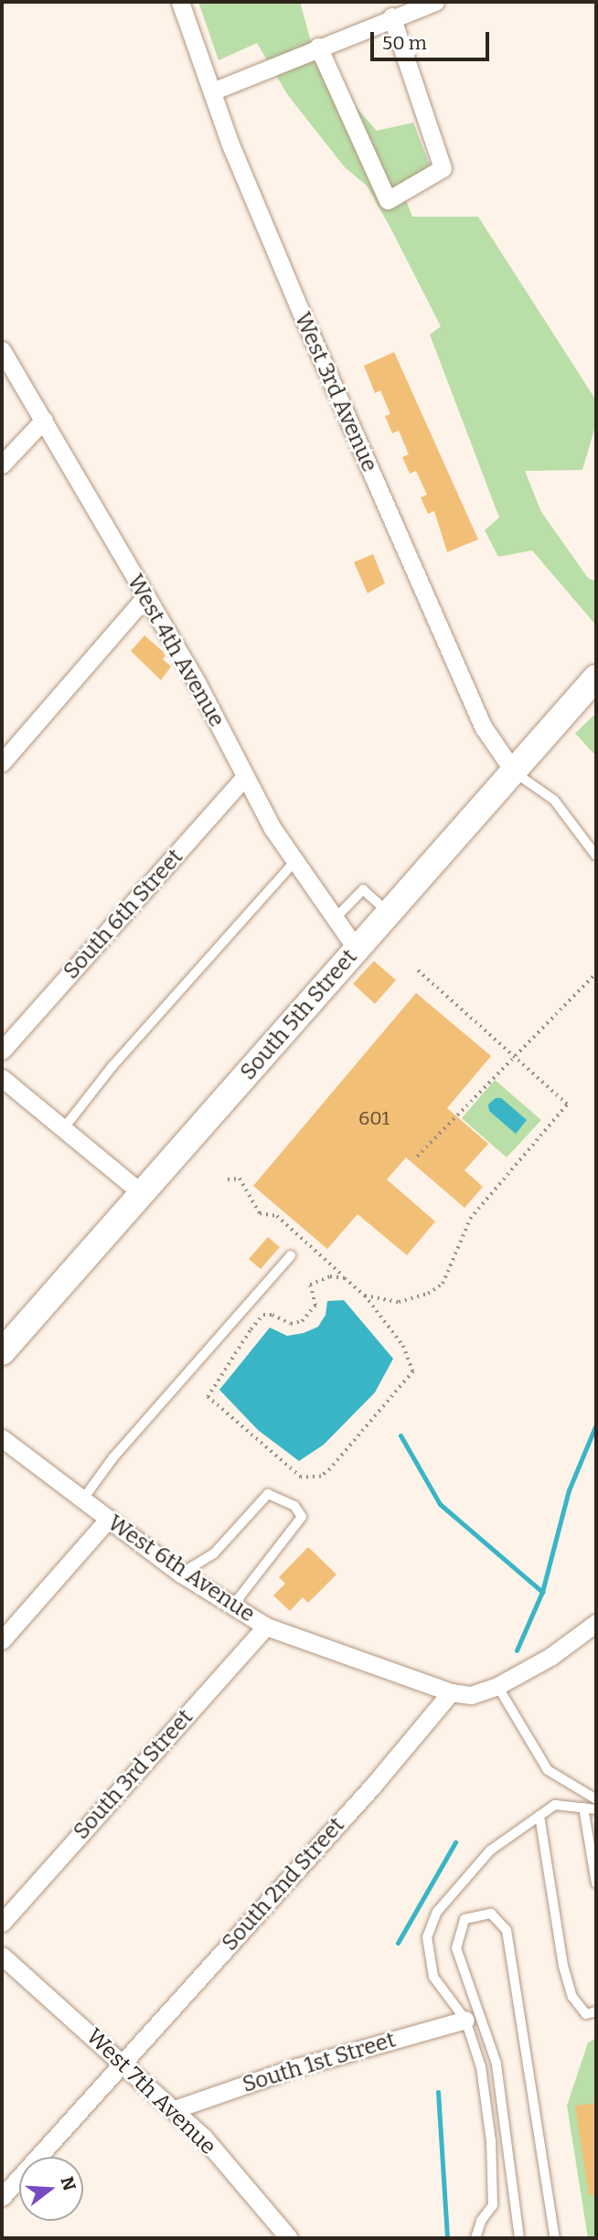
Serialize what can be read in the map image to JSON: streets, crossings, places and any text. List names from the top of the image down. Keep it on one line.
{"streets":{"street":["West 3rd Avenue","West 4th Avenue","South 6th Street","South 5th Street","West 6th Avenue","South 3rd Street","South 2nd Street","South 1st Street","West 7th Avenue"]},"crossings":[["West 3rd Avenue","South 5th Street"],["West 4th Avenue","South 6th Street"],["West 4th Avenue","South 5th Street"],["West 6th Avenue","South 3rd Street"],["West 6th Avenue","South 2nd Street"],["South 2nd Street","West 7th Avenue"],["South 1st Street","West 7th Avenue"]],"house_numbers":["601"],"scale_bar":"50 m","north":"right"}
